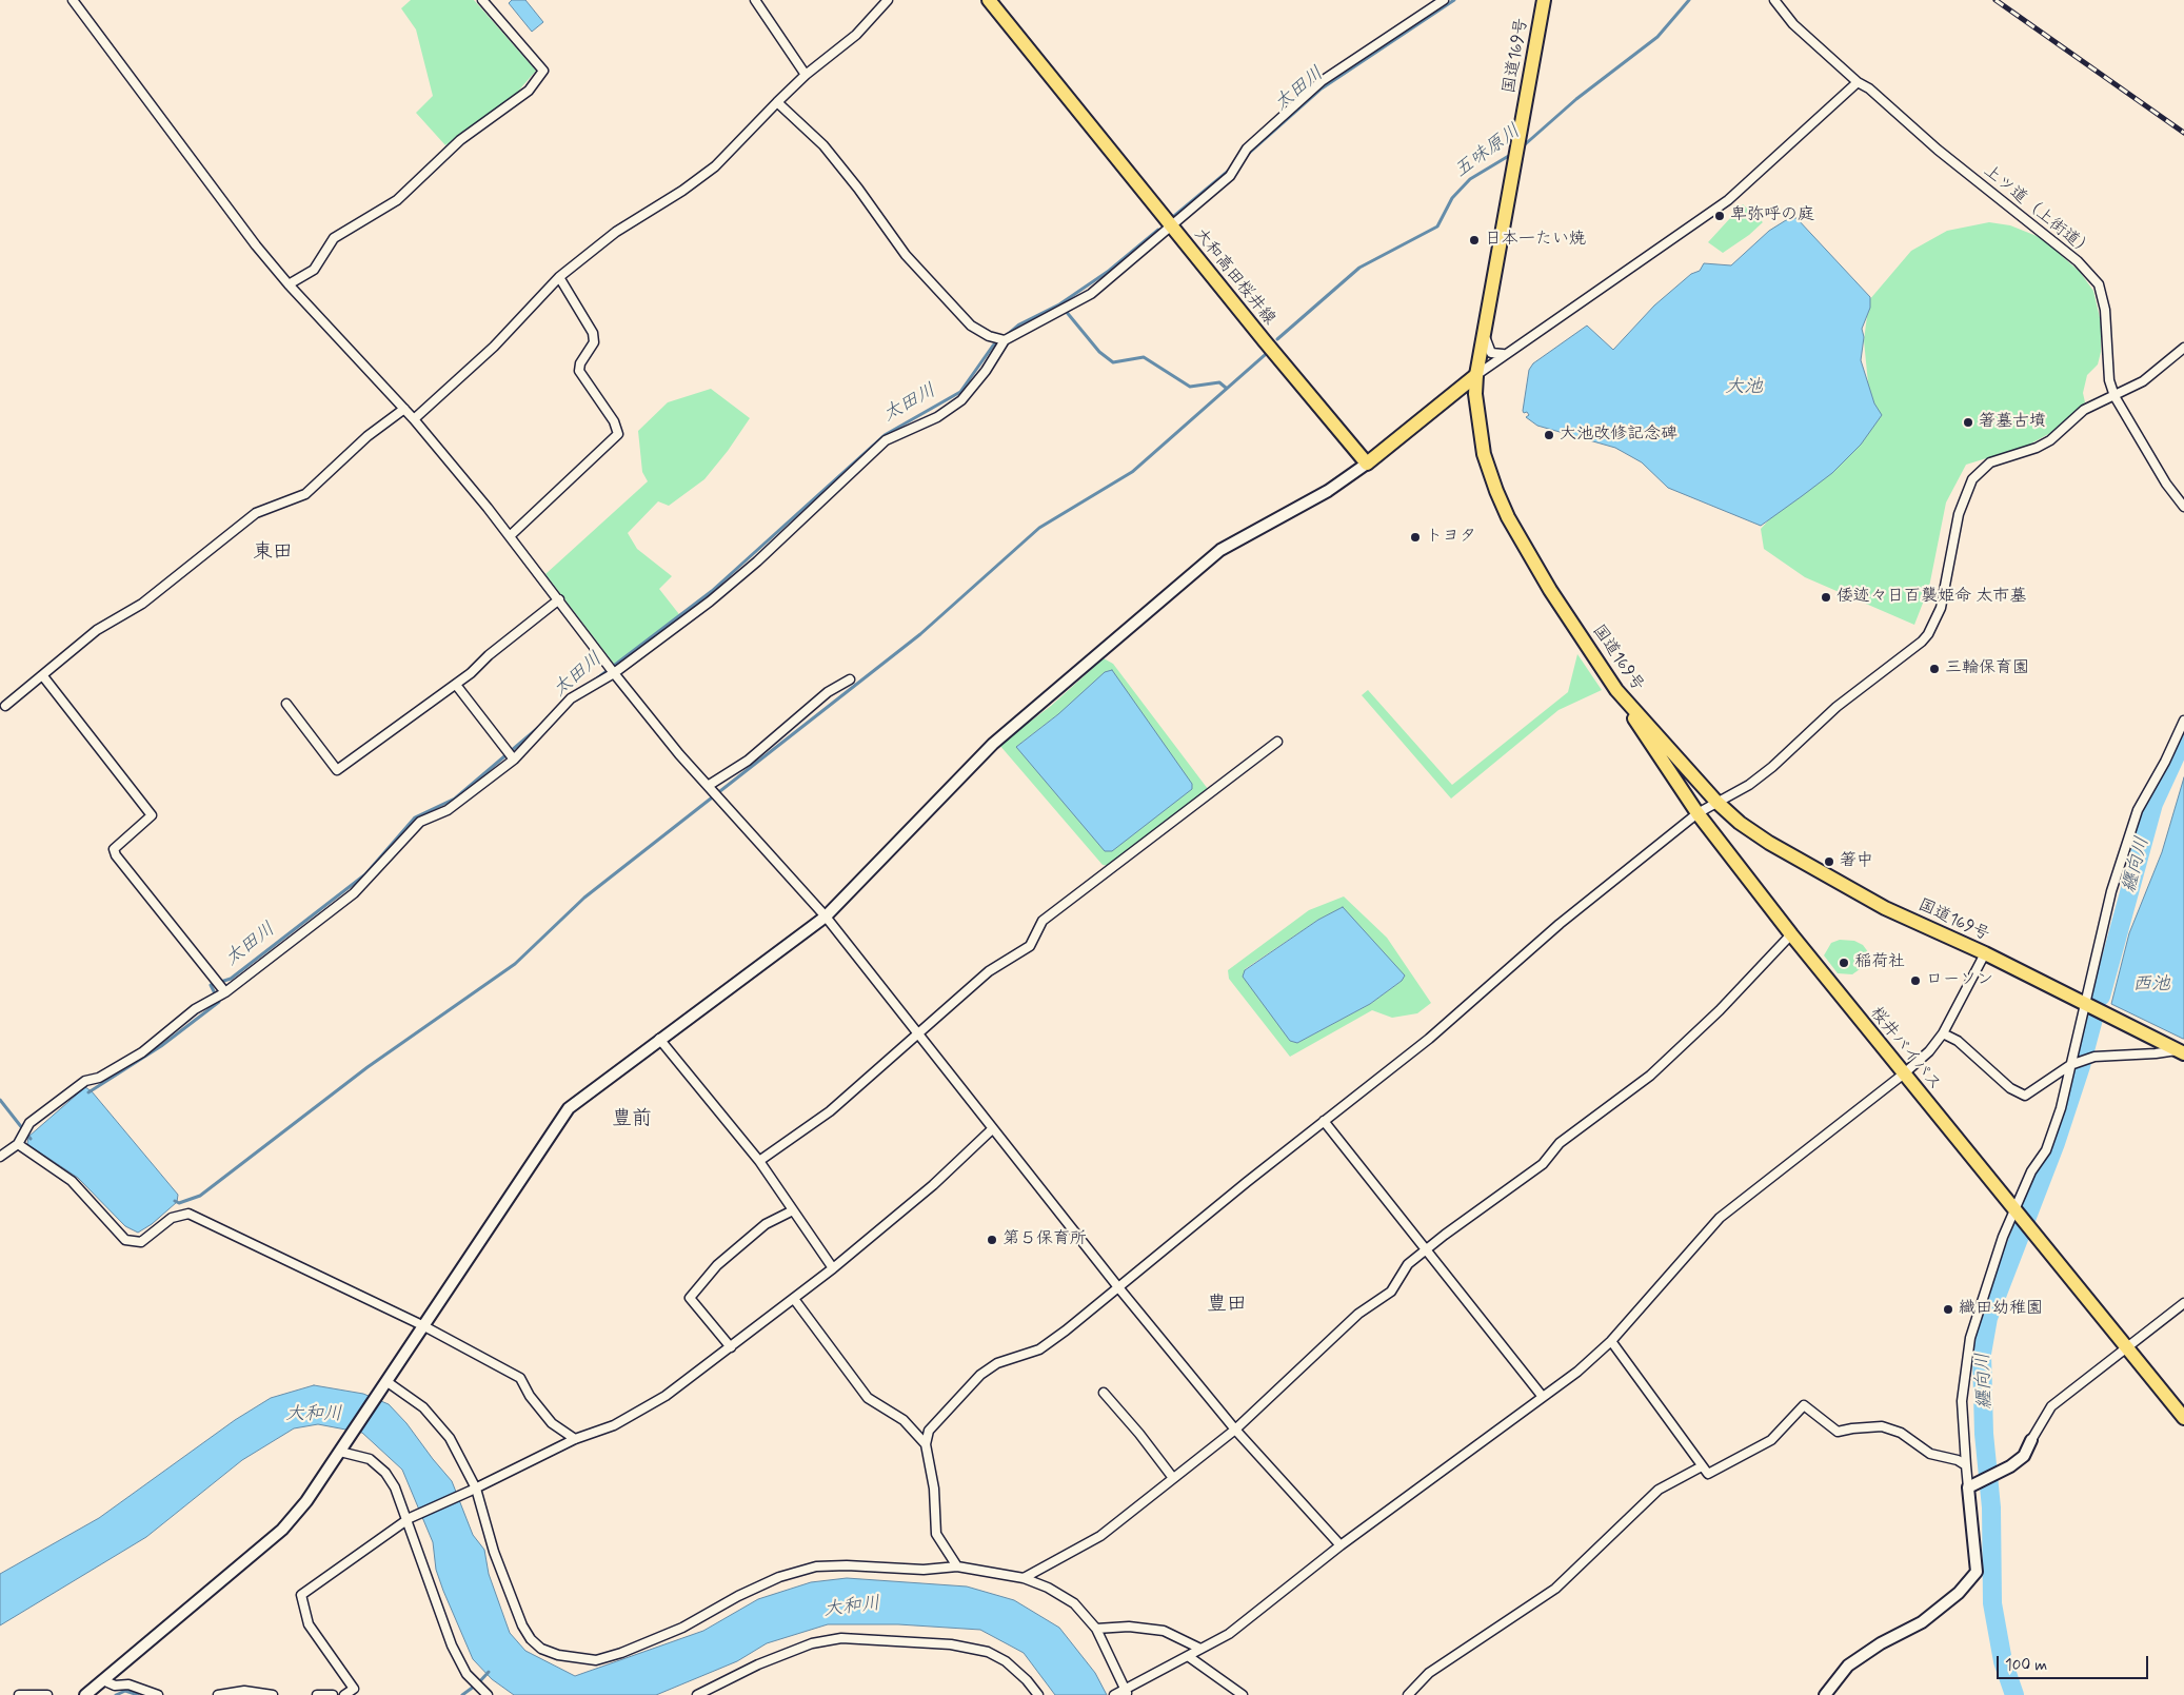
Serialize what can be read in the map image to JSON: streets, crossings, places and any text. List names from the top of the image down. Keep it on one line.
{"streets":{"main road":["国道169号","大和高田桜井線","桜井バイパス"],"street":["上ツ道（上街道）"]},"crossings":[["国道169号","桜井バイパス"]],"districts":["東田","豊前","豊田"],"water":["太田川","五味原川","大池","纒向川","西池","大和川"],"places":["卑弥呼の庭","日本一たい焼","箸墓古墳","大池改修記念碑","トヨタ","倭迹々日百襲姫命 太市墓","三輪保育園","箸中","稲荷社","ローソン","第５保育所","織田幼稚園"],"scale_bar":"100 m"}
